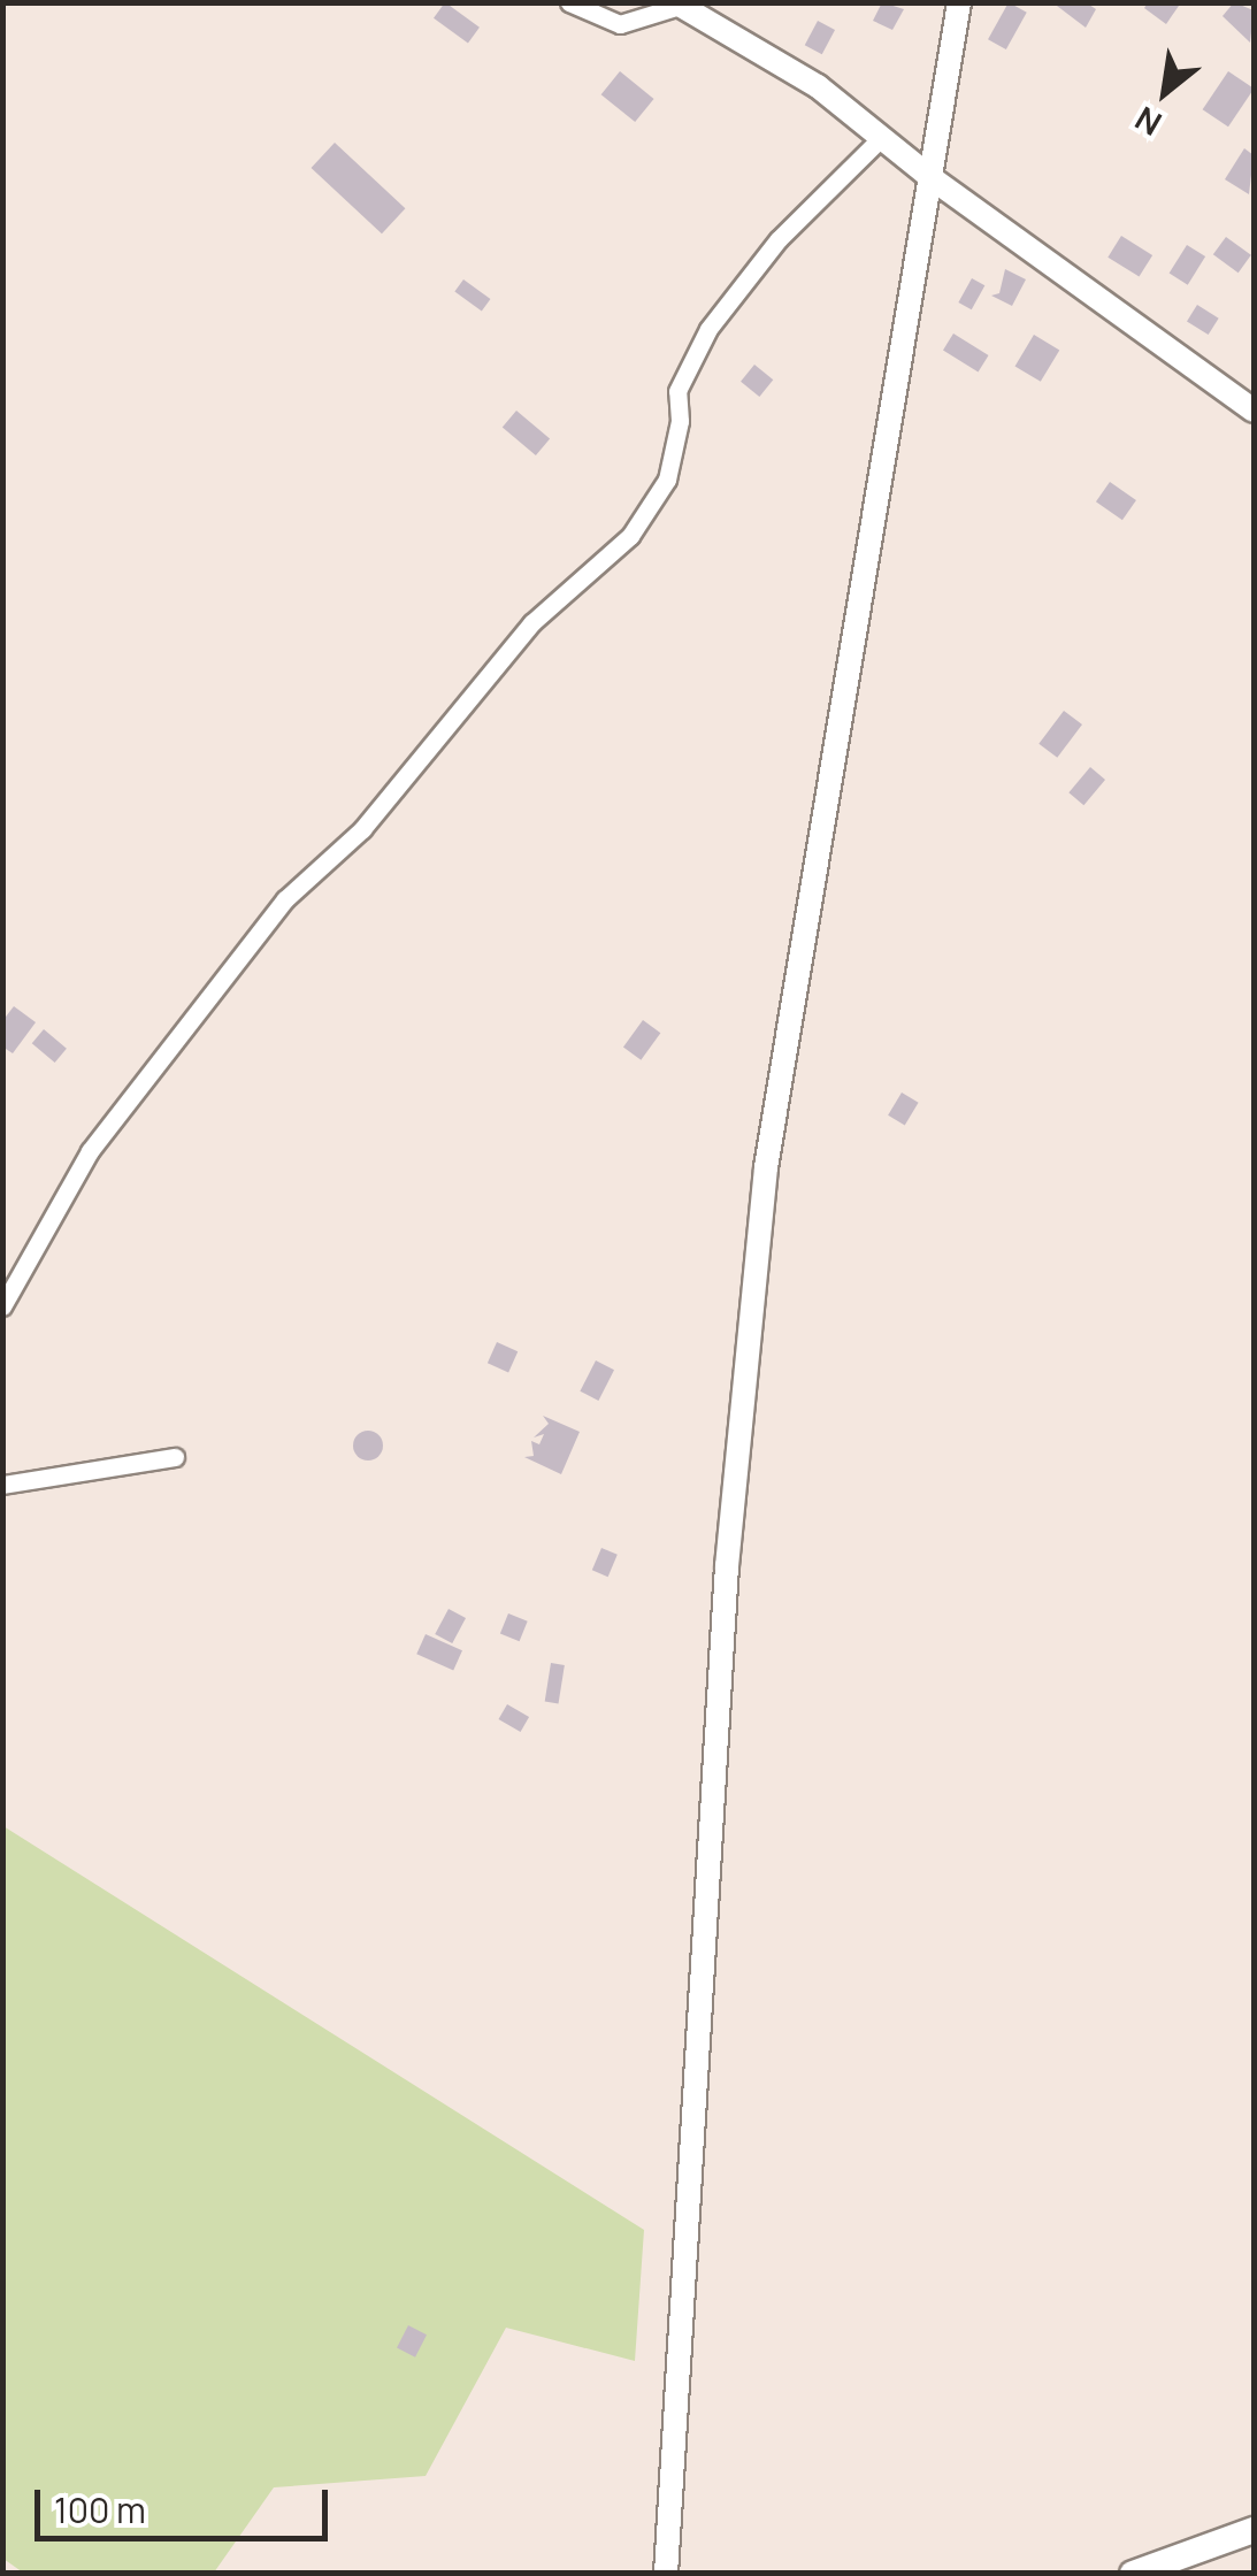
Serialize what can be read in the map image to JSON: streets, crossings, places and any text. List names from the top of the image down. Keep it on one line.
{"scale_bar":"100 m","north":"bottom left"}
